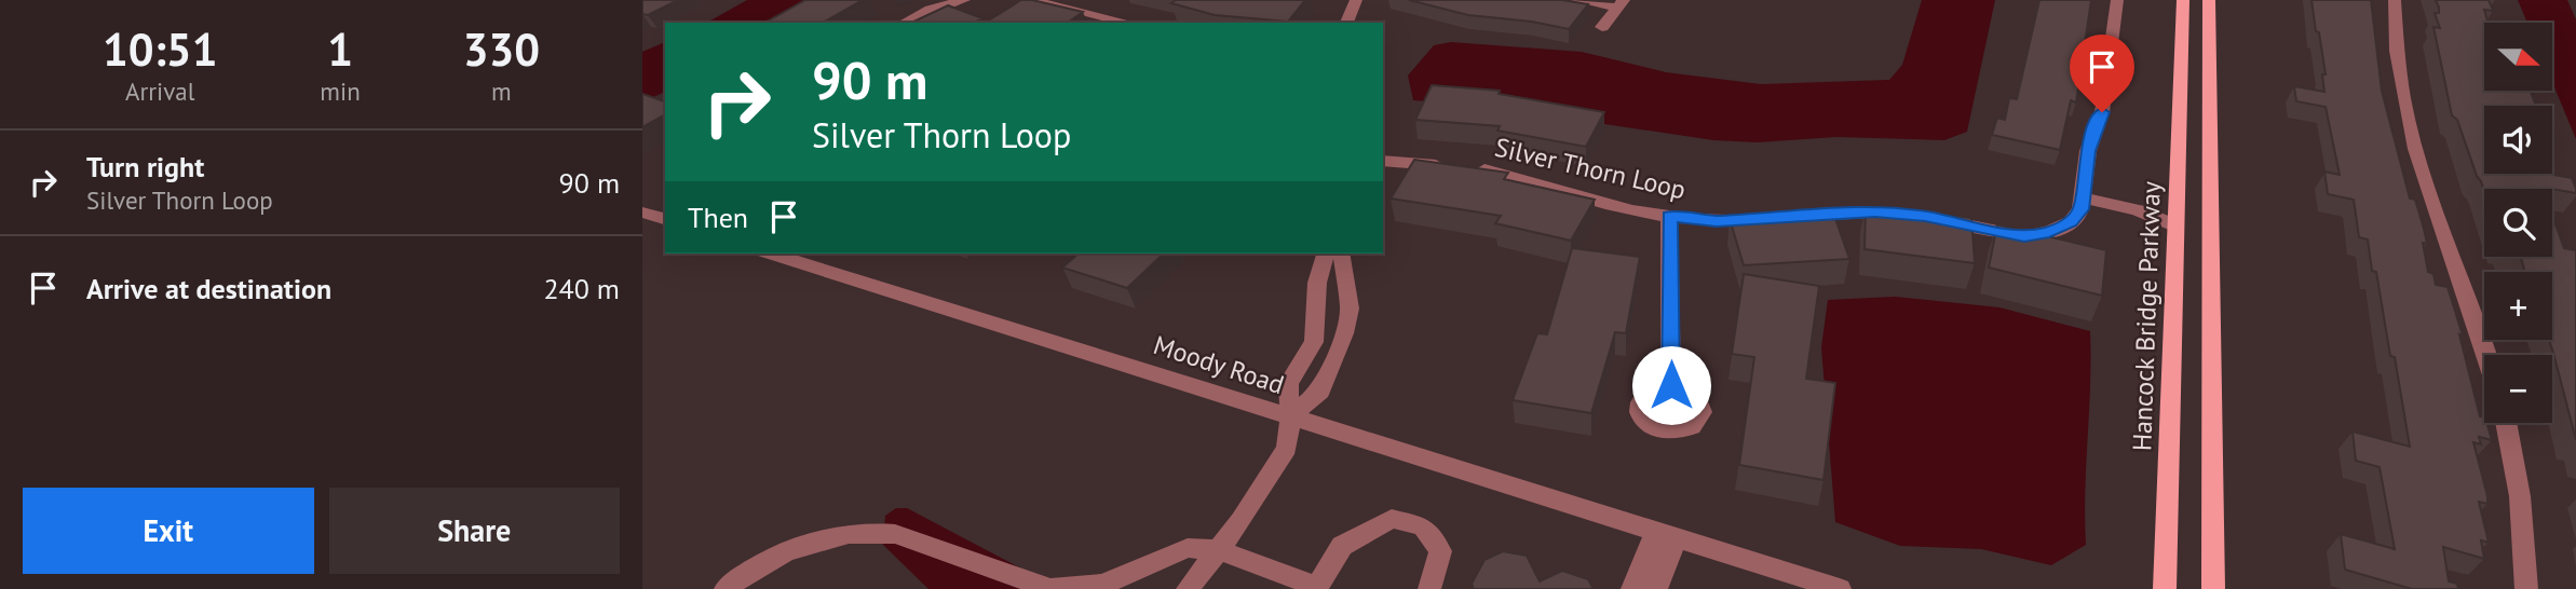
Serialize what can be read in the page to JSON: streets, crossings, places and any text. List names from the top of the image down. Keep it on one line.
{"streets":{"main road":["Hancock Bridge Parkway"],"street":["Silver Thorn Loop","Moody Road"]},"north":"right","page":{"eta":["10:51","Arrival","1","min","330","m"],"map_buttons":["+","−"],"turn":["90 m","Silver Thorn Loop"],"list":[{"name":"Turn right","note":"Silver Thorn Loop","value":"90 m"},{"name":"Arrive at destination","value":"240 m"}],"then":"Then","buttons":["Exit","Share"]}}
